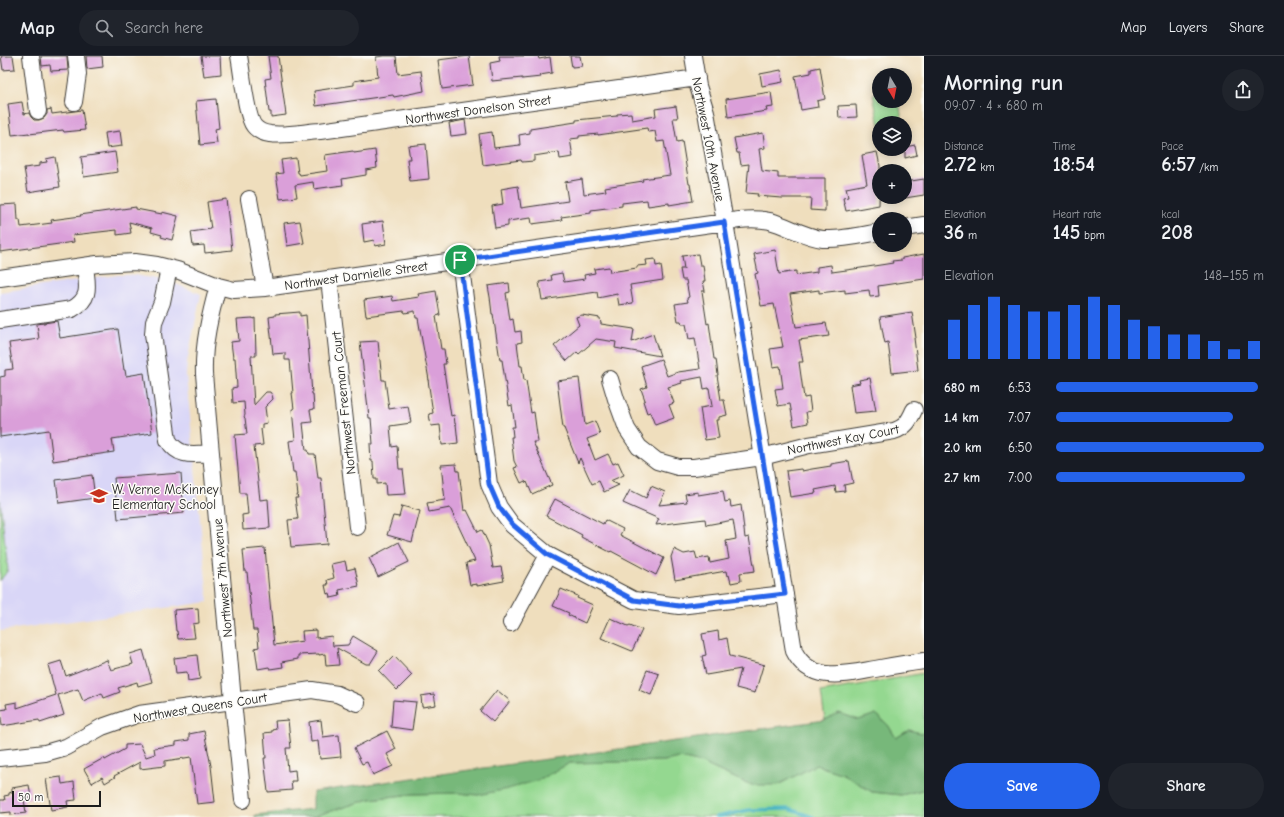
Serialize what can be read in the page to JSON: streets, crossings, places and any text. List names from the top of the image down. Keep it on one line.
{"streets":{"street":["Northwest Donelson Street","Northwest 10th Avenue","Northwest Darnielle Street","Northwest Freeman Court","Northwest Kay Court","Northwest 7th Avenue","Northwest Queens Court"]},"crossings":[["Northwest Donelson Street","Northwest 10th Avenue"],["Northwest 10th Avenue","Northwest Darnielle Street"],["Northwest 10th Avenue","Northwest Kay Court"],["Northwest Darnielle Street","Northwest Freeman Court"],["Northwest Darnielle Street","Northwest 7th Avenue"],["Northwest 7th Avenue","Northwest Queens Court"]],"places":{"school or university":["W. Verne McKinney Elementary School"]},"scale_bar":"50 m","north":"bottom","page":{"header":"Map","search":"Search here","nav":["Map","Layers","Share"],"heading":["Morning run","09:07 · 4 × 680 m"],"map_buttons":["+","−"],"stats":[["Distance","2.72 km"],["Time","18:54"],["Pace","6:57 /km"],["Elevation","36 m"],["Heart rate","145 bpm"],["kcal","208"]],"chart":["Elevation","148–155 m"],"list":[{"name":"680 m","note":"6:53"},{"name":"1.4 km","note":"7:07"},{"name":"2.0 km","note":"6:50"},{"name":"2.7 km","note":"7:00"}],"buttons":["Save","Share"],"scale":"50 m"}}
